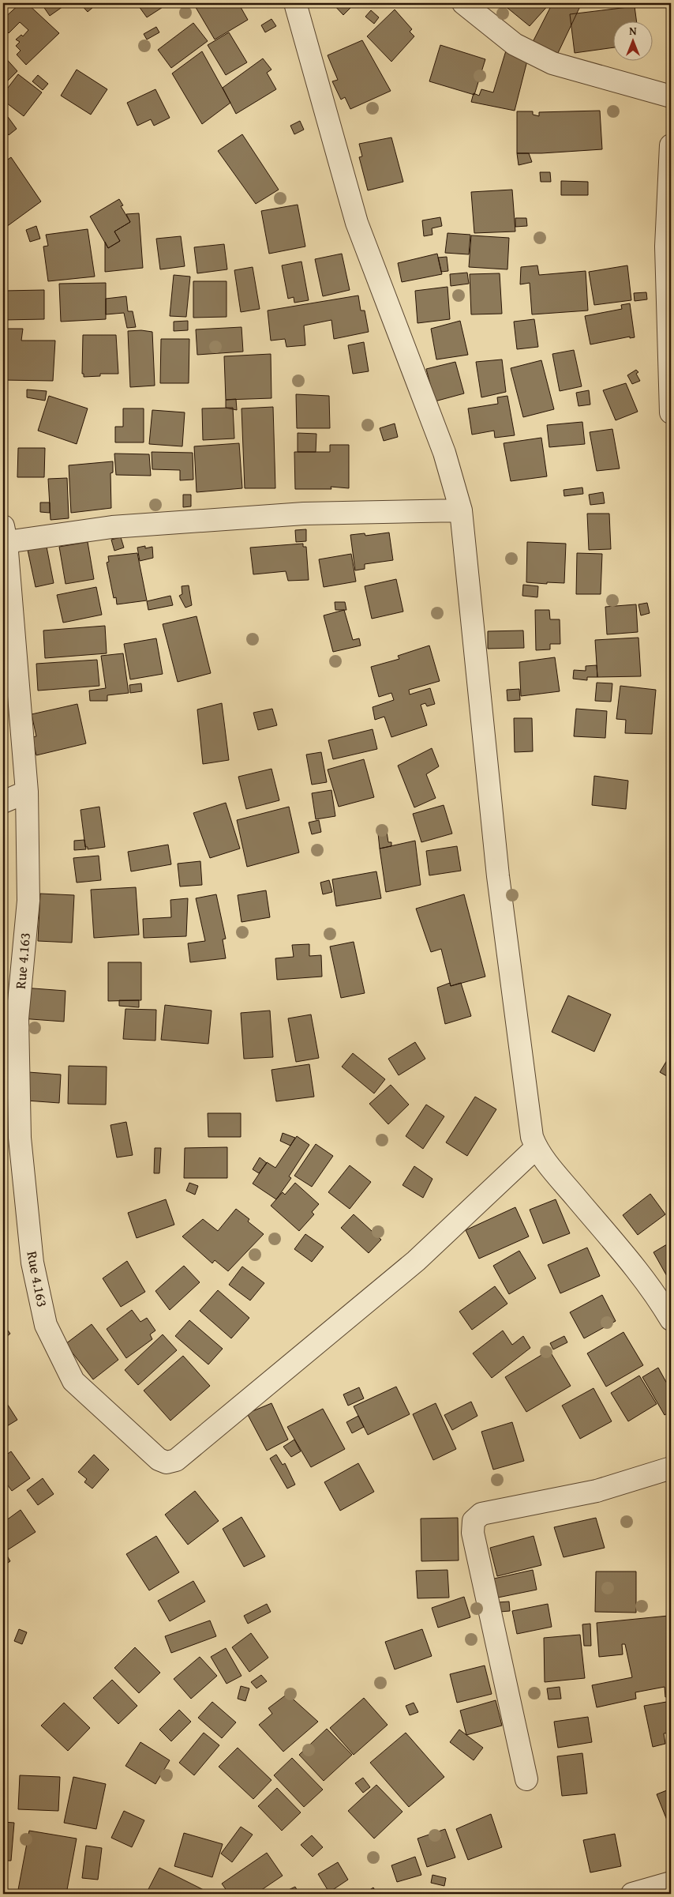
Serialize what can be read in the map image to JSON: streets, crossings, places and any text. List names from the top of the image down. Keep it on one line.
{"streets":{"street":["Rue 4.163"]},"north":"top"}
